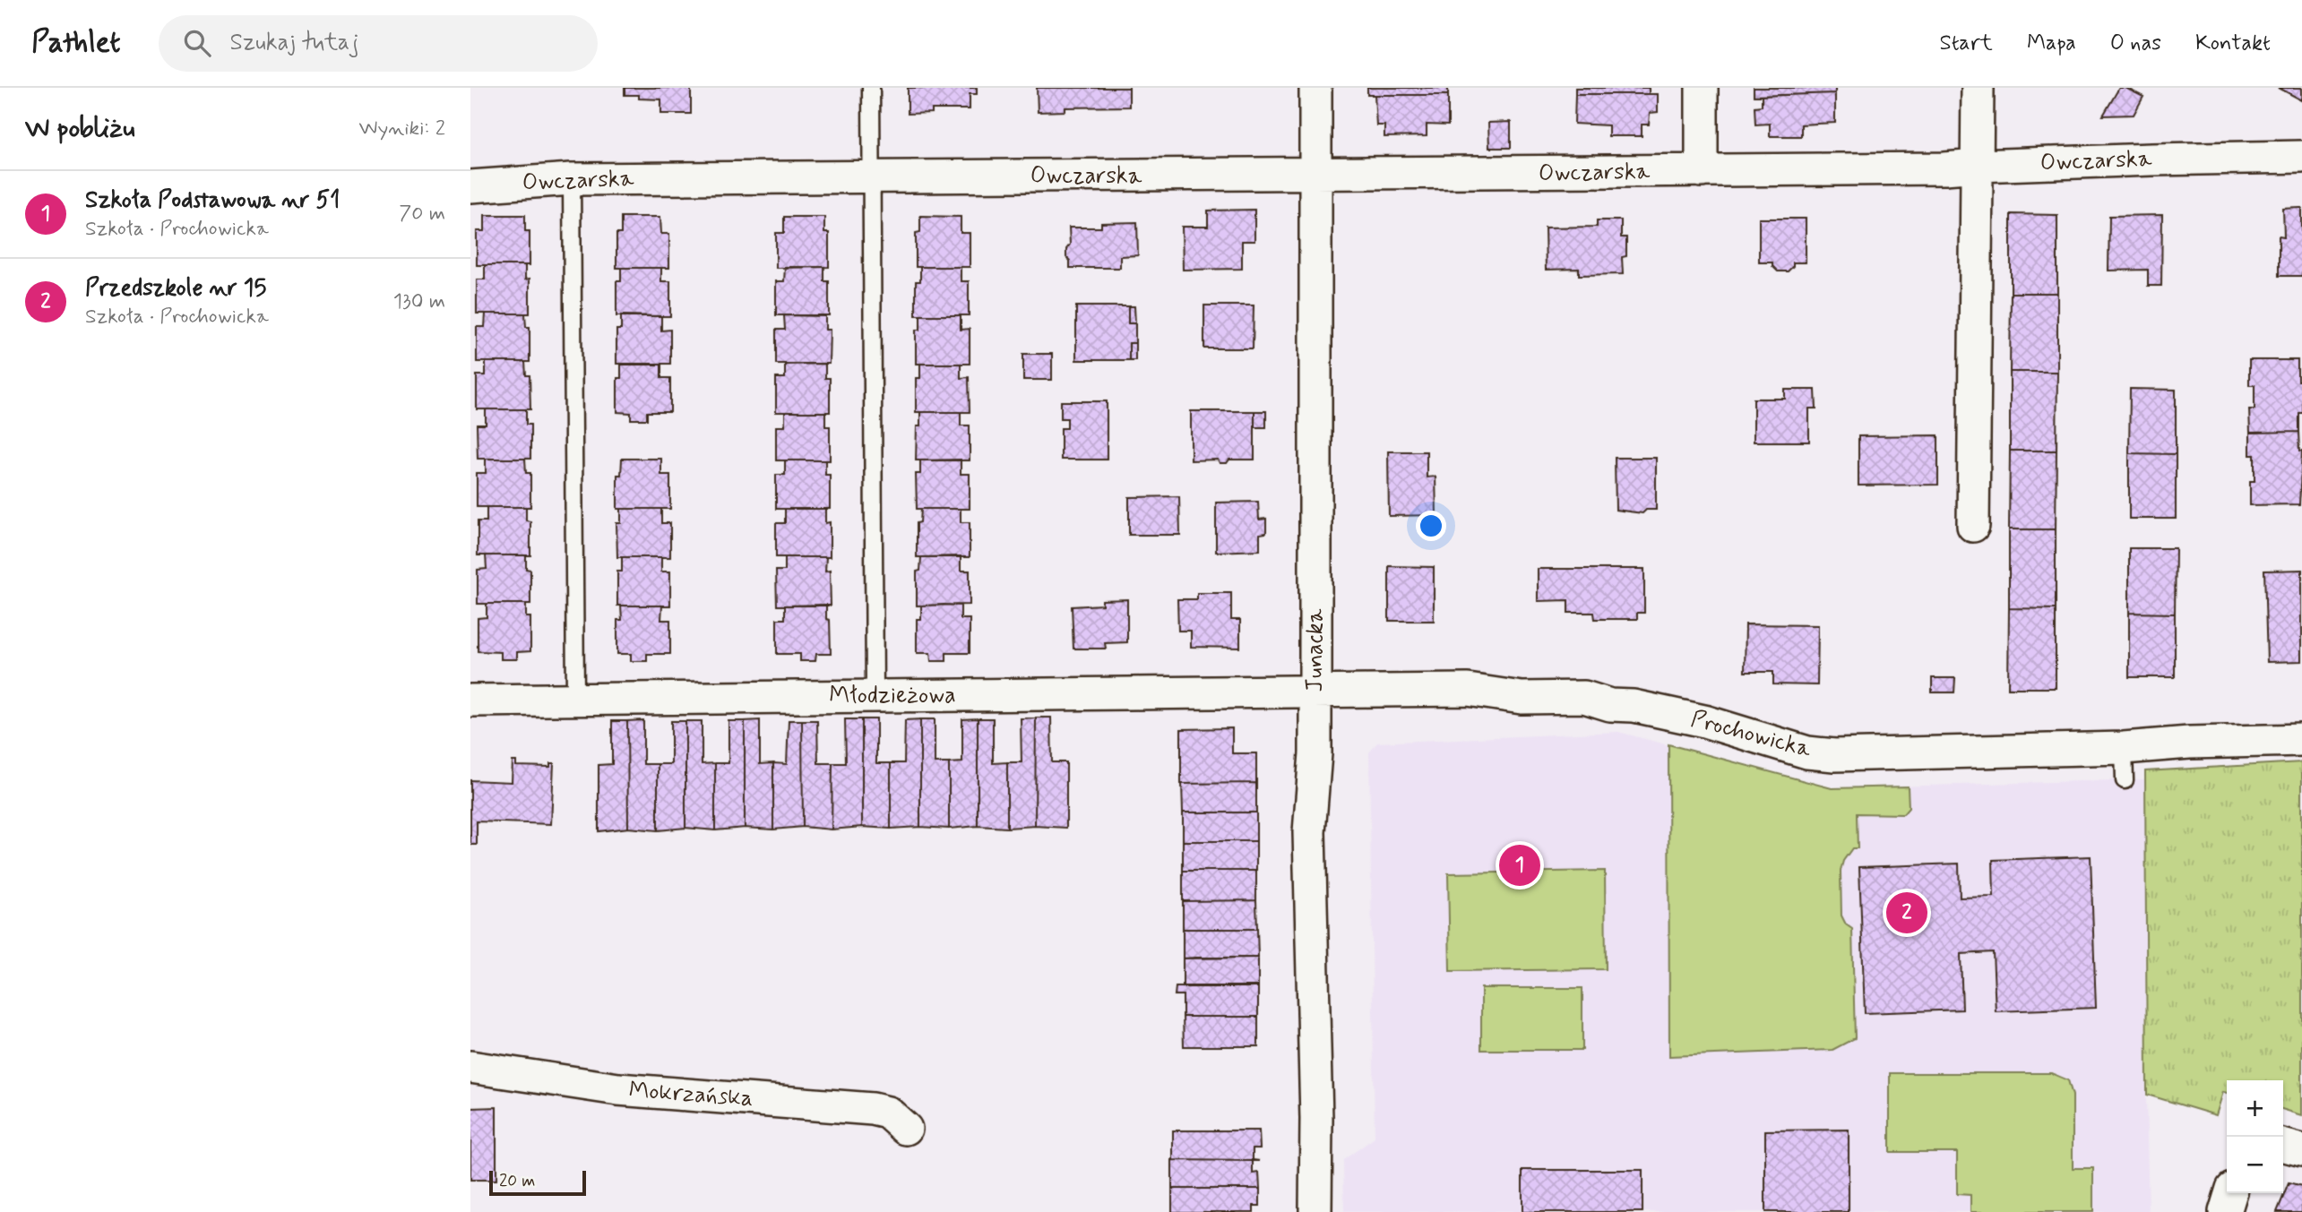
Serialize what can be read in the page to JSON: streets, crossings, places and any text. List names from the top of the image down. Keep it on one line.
{"streets":{"street":["Owczarska","Junacka","Młodzieżowa","Prochowicka","Mokrzańska"]},"crossings":[["Owczarska","Junacka"],["Junacka","Młodzieżowa"],["Junacka","Prochowicka"],["Młodzieżowa","Prochowicka"]],"scale_bar":"20 m","page":{"header":"Pathlet","search":"Szukaj tutaj","nav":["Start","Mapa","O nas","Kontakt"],"heading":["W pobliżu","Wyniki: 2"],"list":[{"mark":"1","name":"Szkoła Podstawowa nr 51","note":"Szkoła · Prochowicka","value":"70 m"},{"mark":"2","name":"Przedszkole nr 15","note":"Szkoła · Prochowicka","value":"130 m"}],"pins":["1","2"],"map_buttons":["+","−"],"scale":"20 m"}}
